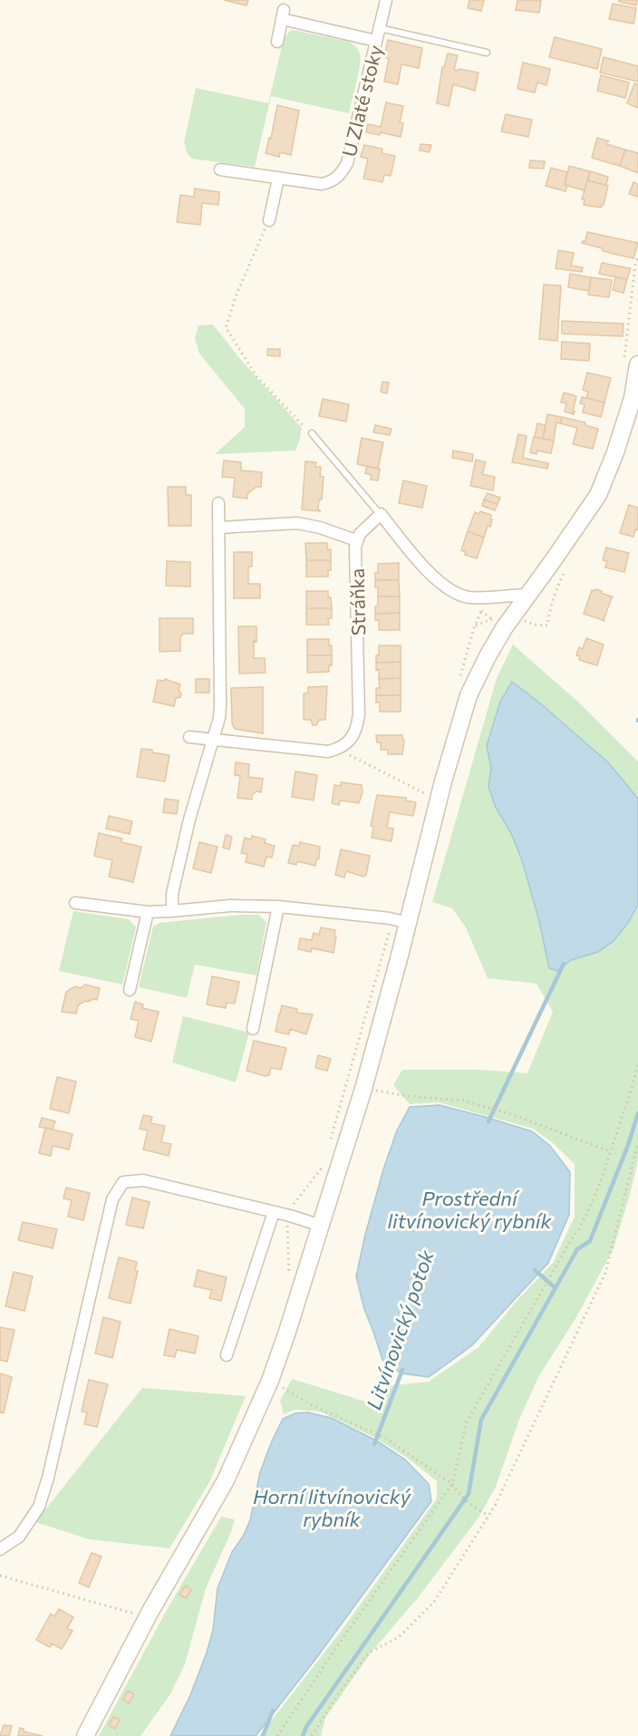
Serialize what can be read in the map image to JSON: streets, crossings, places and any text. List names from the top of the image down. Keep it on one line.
{"streets":{"street":["U Zlaté stoky","Stráňka"]},"water":["Prostřední litvínovický rybník","Litvínovický potok","Horní litvínovický rybník"]}
